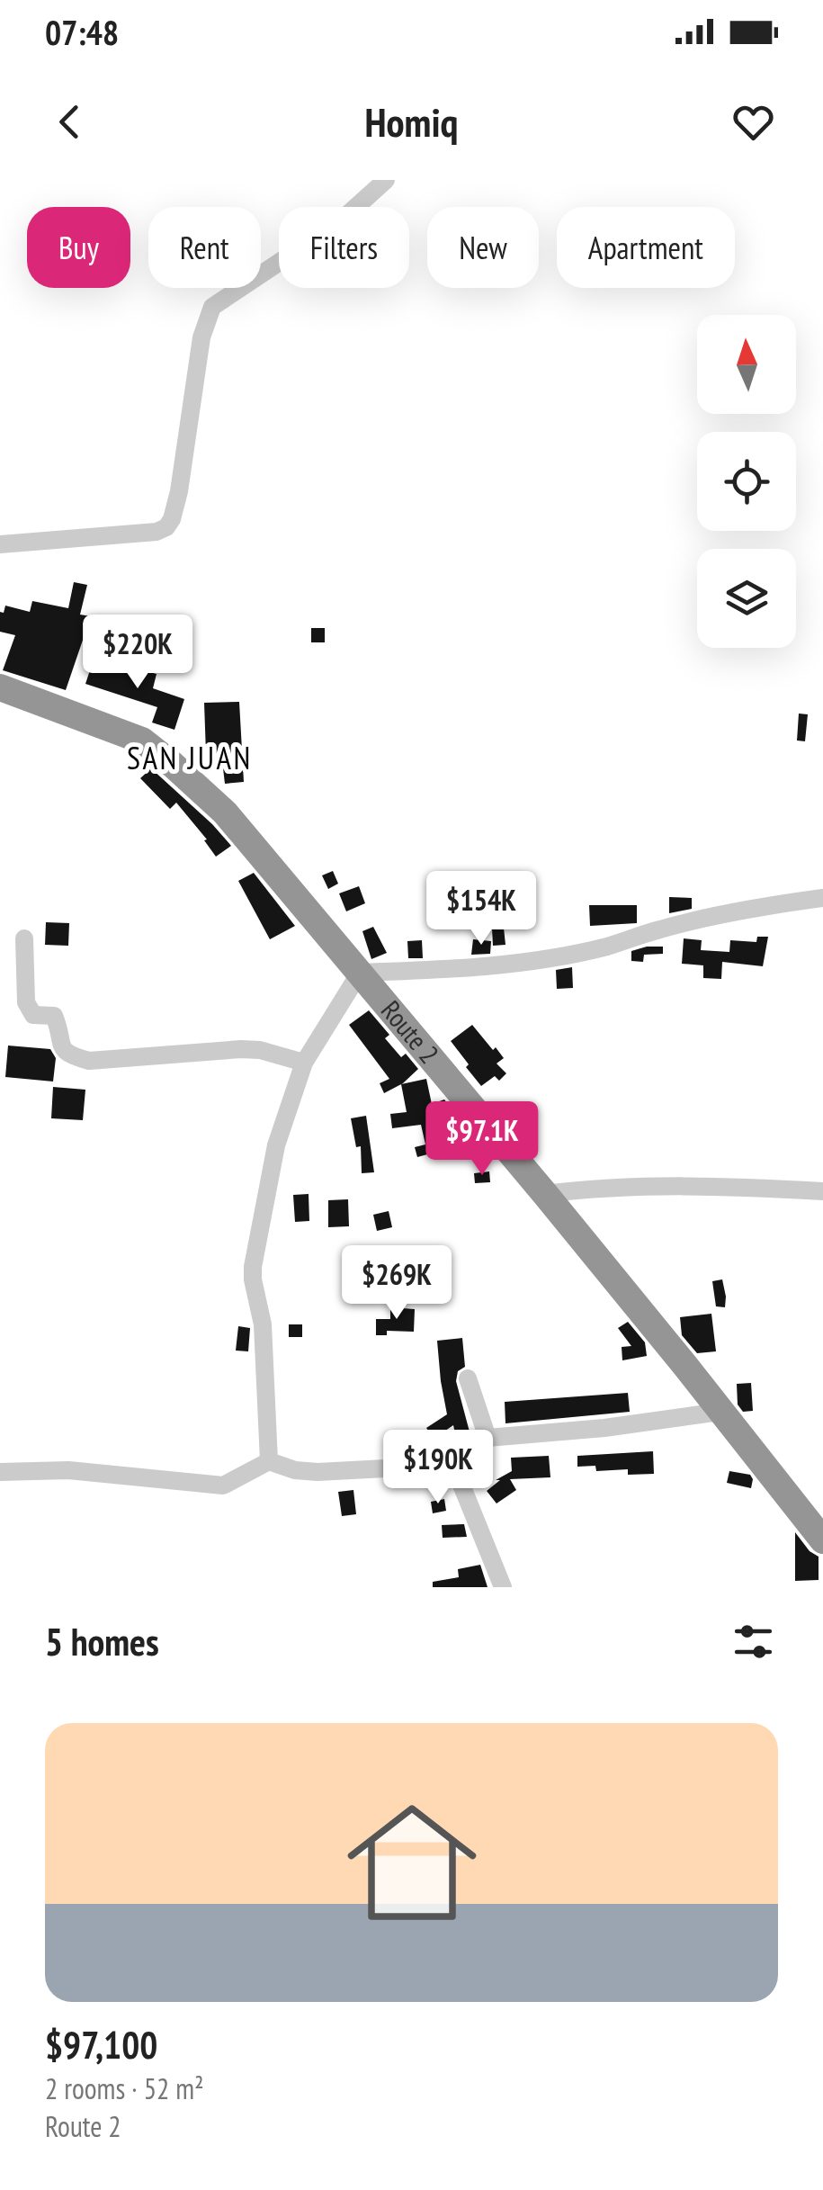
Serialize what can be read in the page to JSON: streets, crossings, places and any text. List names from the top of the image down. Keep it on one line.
{"streets":{"highway":["Route 2"]},"districts":["SAN JUAN"],"north":"top","page":{"status":"07:48","header":"Homiq","chip":["Buy","Rent","Filters","New","Apartment"],"price":["$220K","$154K","$97.1K","$269K","$190K"],"heading":"5 homes","list":[{"name":"$97,100","note":"2 rooms · 52 m² · Route 2"}]}}
